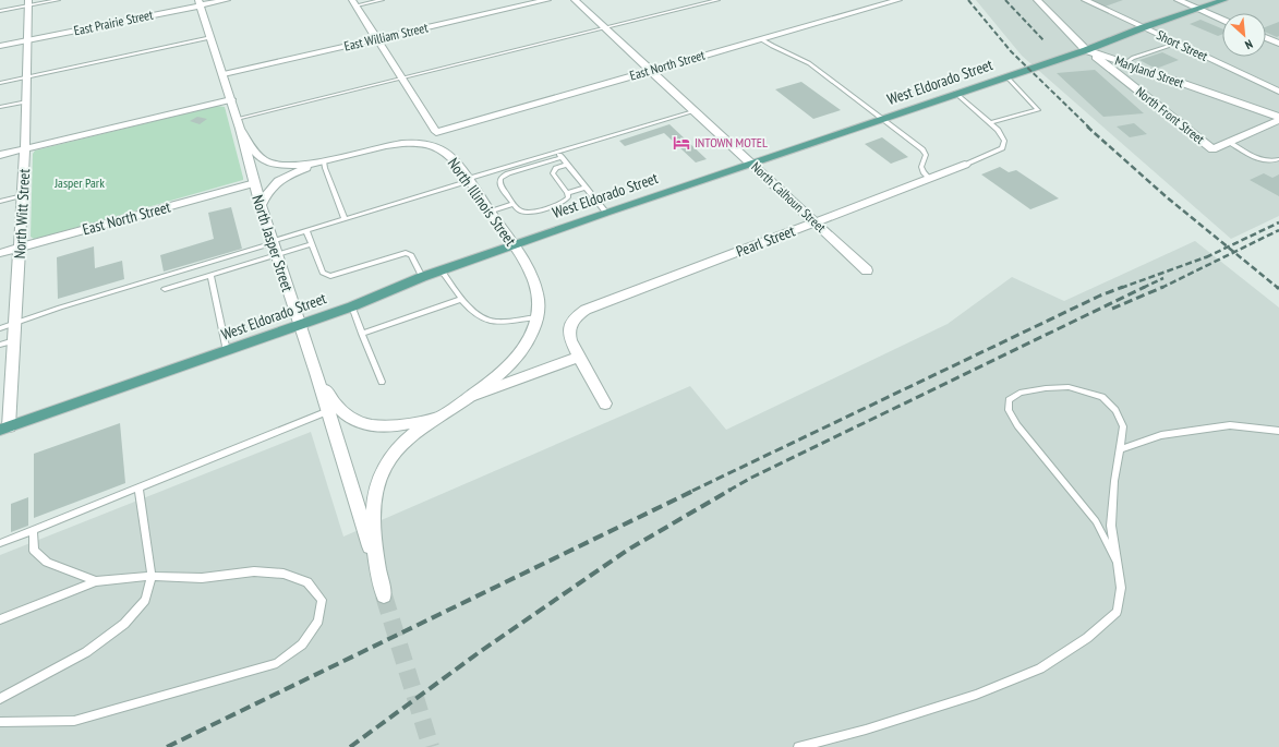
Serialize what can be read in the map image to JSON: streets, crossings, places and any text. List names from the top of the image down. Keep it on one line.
{"streets":{"main road":["West Eldorado Street"],"street":["East Prairie Street","East William Street","Short Street","East North Street","Maryland Street","North Front Street","North Calhoun Street","North Illinois Street","North Witt Street","Pearl Street","North Jasper Street"]},"crossings":[["East Prairie Street","North Witt Street"],["East Prairie Street","North Jasper Street"],["East William Street","North Jasper Street"],["Short Street","West Eldorado Street"],["East North Street","North Calhoun Street"],["East North Street","North Witt Street"],["East North Street","North Jasper Street"],["Maryland Street","West Eldorado Street"],["Maryland Street","North Front Street"],["West Eldorado Street","North Front Street"],["West Eldorado Street","North Calhoun Street"],["West Eldorado Street","North Illinois Street"],["West Eldorado Street","North Witt Street"],["West Eldorado Street","North Jasper Street"],["North Calhoun Street","Pearl Street"],["North Illinois Street","North Jasper Street"]],"parks":["Jasper Park"],"places":{"hotel":["INTOWN MOTEL"]},"north":"bottom right"}
